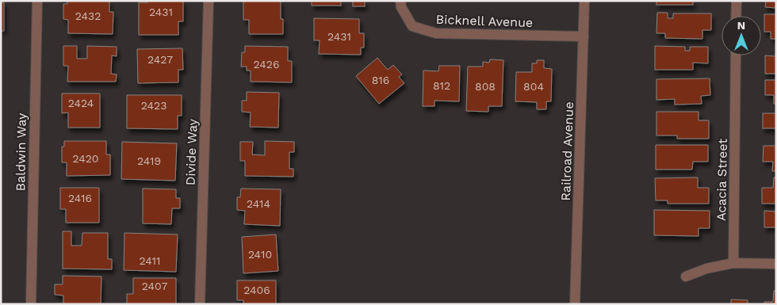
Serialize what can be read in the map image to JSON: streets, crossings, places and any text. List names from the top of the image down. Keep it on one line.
{"streets":{"street":["Bicknell Avenue","Railroad Avenue","Baldwin Way","Divide Way","Acacia Street"]},"crossings":[["Bicknell Avenue","Railroad Avenue"]],"house_numbers":["2431","2432","2431","2427","2426","816","812","808","804","2424","2423","2420","2419","2416","2414","2410","2411","2407","2406"],"north":"top"}
